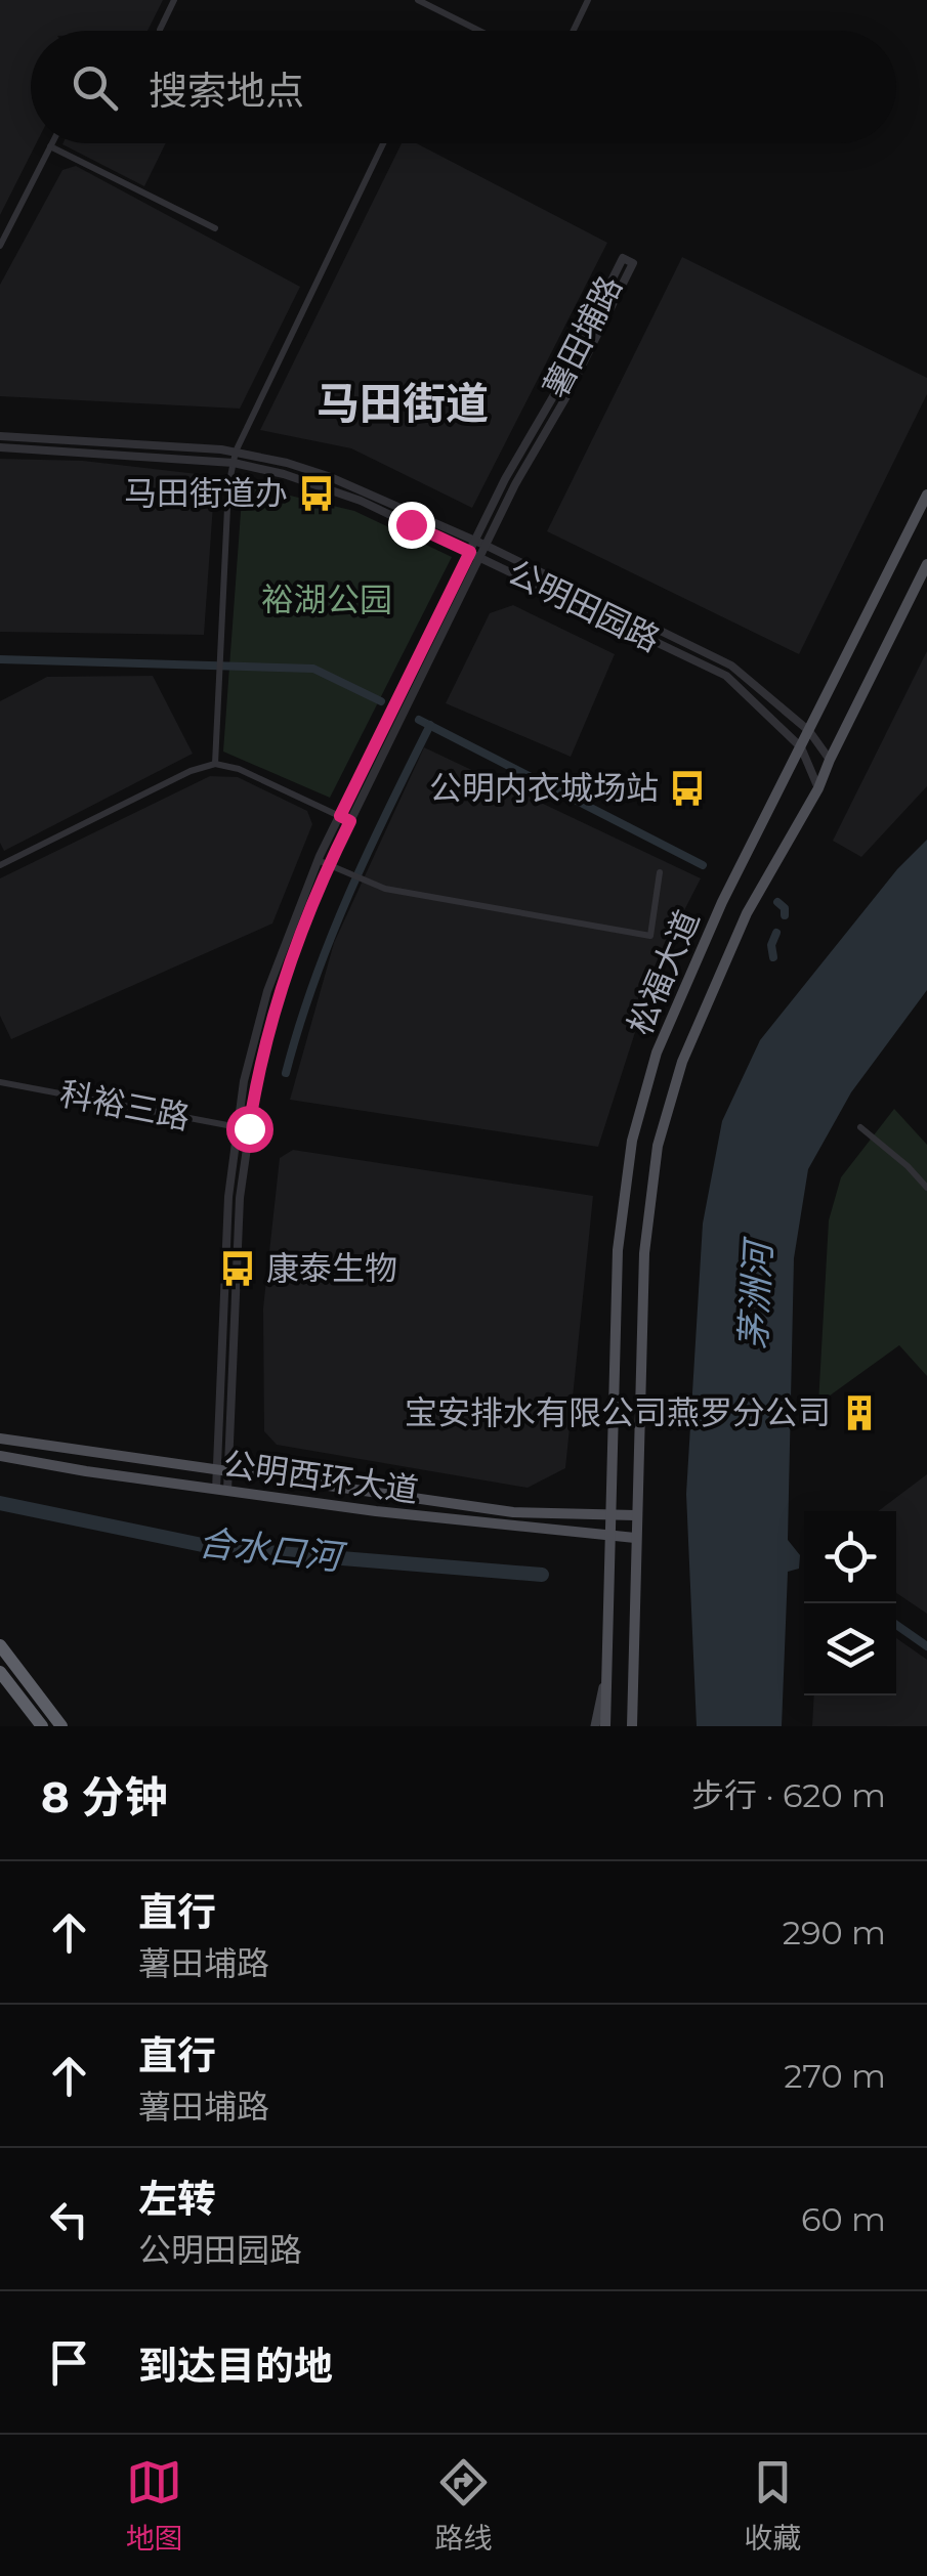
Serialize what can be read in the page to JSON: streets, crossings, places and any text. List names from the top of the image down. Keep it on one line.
{"streets":{"main road":["松福大道","公明西环大道"],"street":["薯田埔路","公明田园路","科裕三路"]},"crossings":[["薯田埔路","公明田园路"],["薯田埔路","科裕三路"],["薯田埔路","公明西环大道"],["公明田园路","松福大道"],["松福大道","公明西环大道"]],"districts":["马田街道"],"water":["茅洲河","合水口河"],"parks":["裕湖公园"],"places":{"bus stop":["马田街道办","公明内衣城场站","康泰生物"],"building":["宝安排水有限公司燕罗分公司"]},"page":{"search":"搜索地点","heading":["8 分钟","步行 · 620 m"],"list":[["直行","薯田埔路","290 m"],["直行","薯田埔路","270 m"],["左转","公明田园路","60 m"],"到达目的地"],"nav":["地图","路线","收藏"]}}
